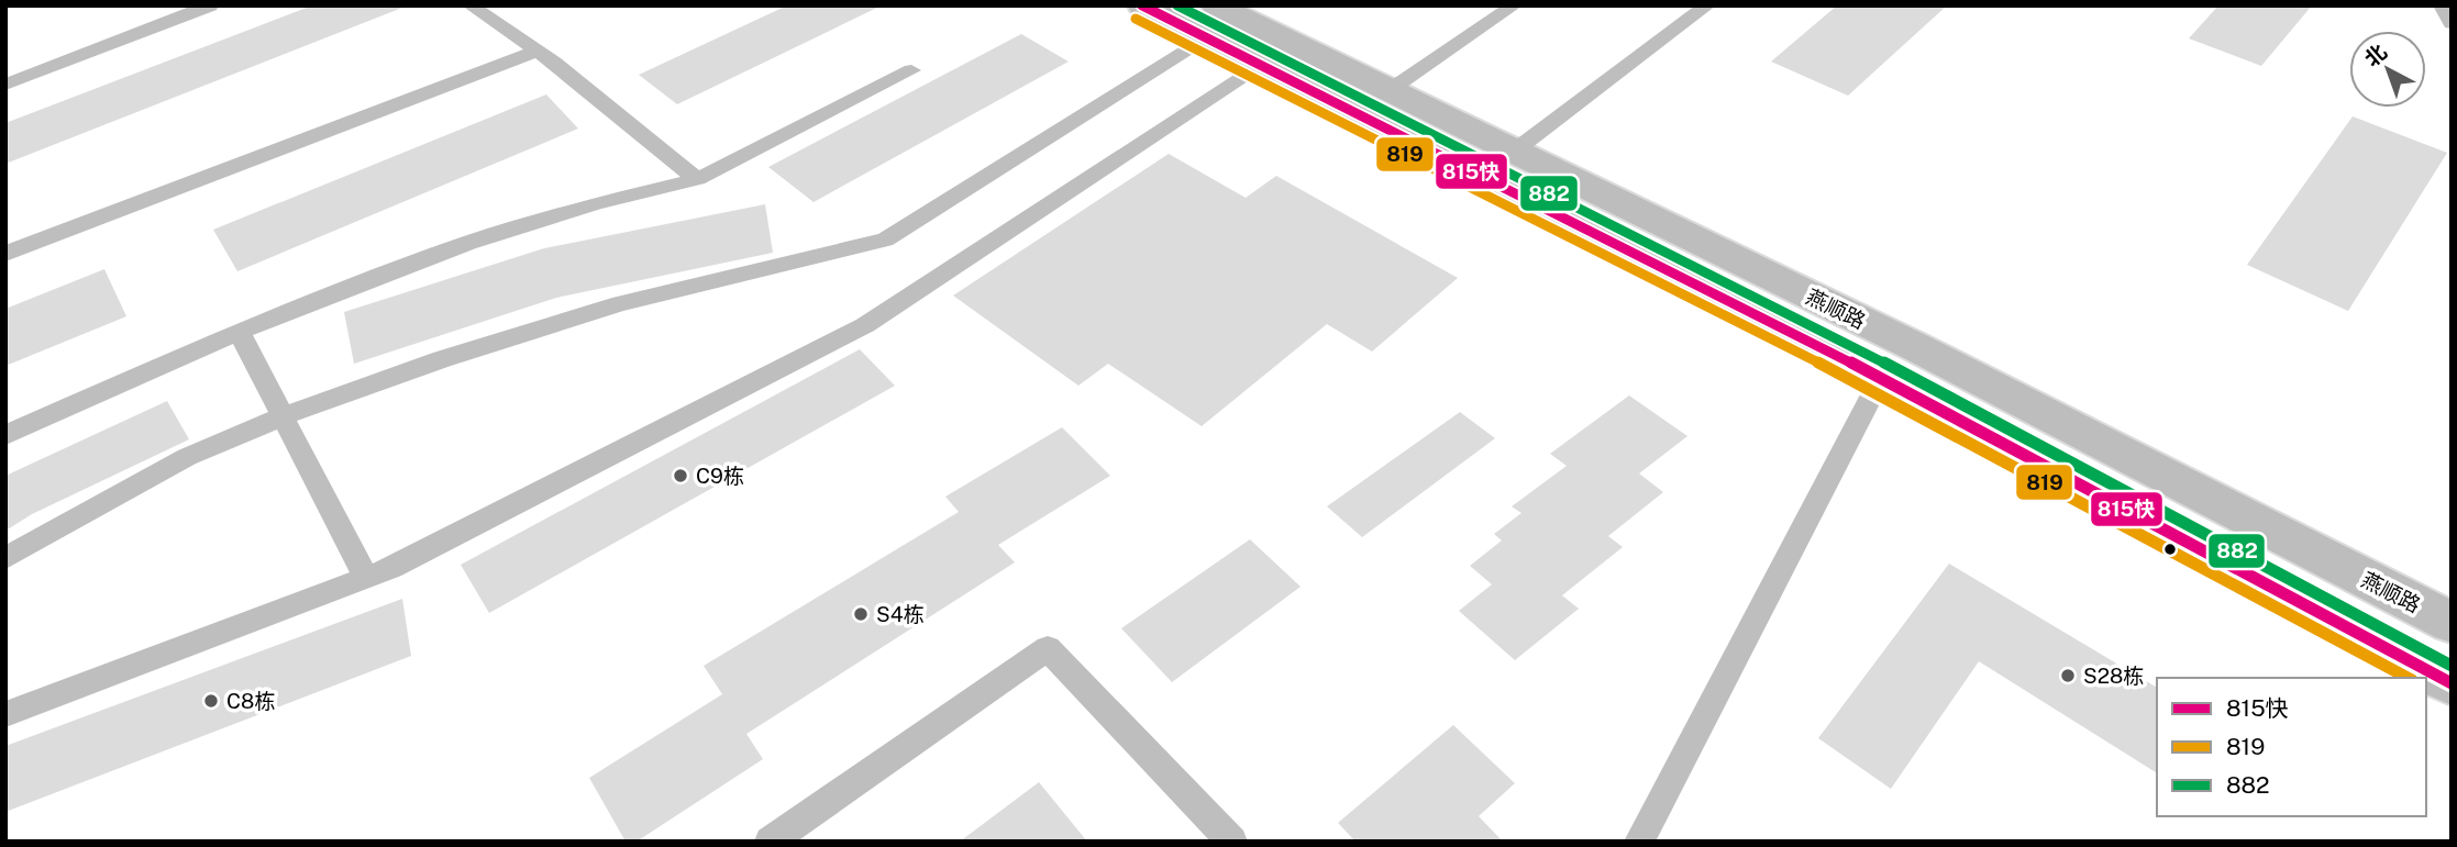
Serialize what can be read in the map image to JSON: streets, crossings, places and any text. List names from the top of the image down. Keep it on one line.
{"streets":{"main road":["燕顺路"]},"places":["C9栋","S4栋","S28栋","C8栋"],"lines":["transit line 815快","transit line 882","transit line 819"],"legend":["815快","819","882"],"north":"top left"}
